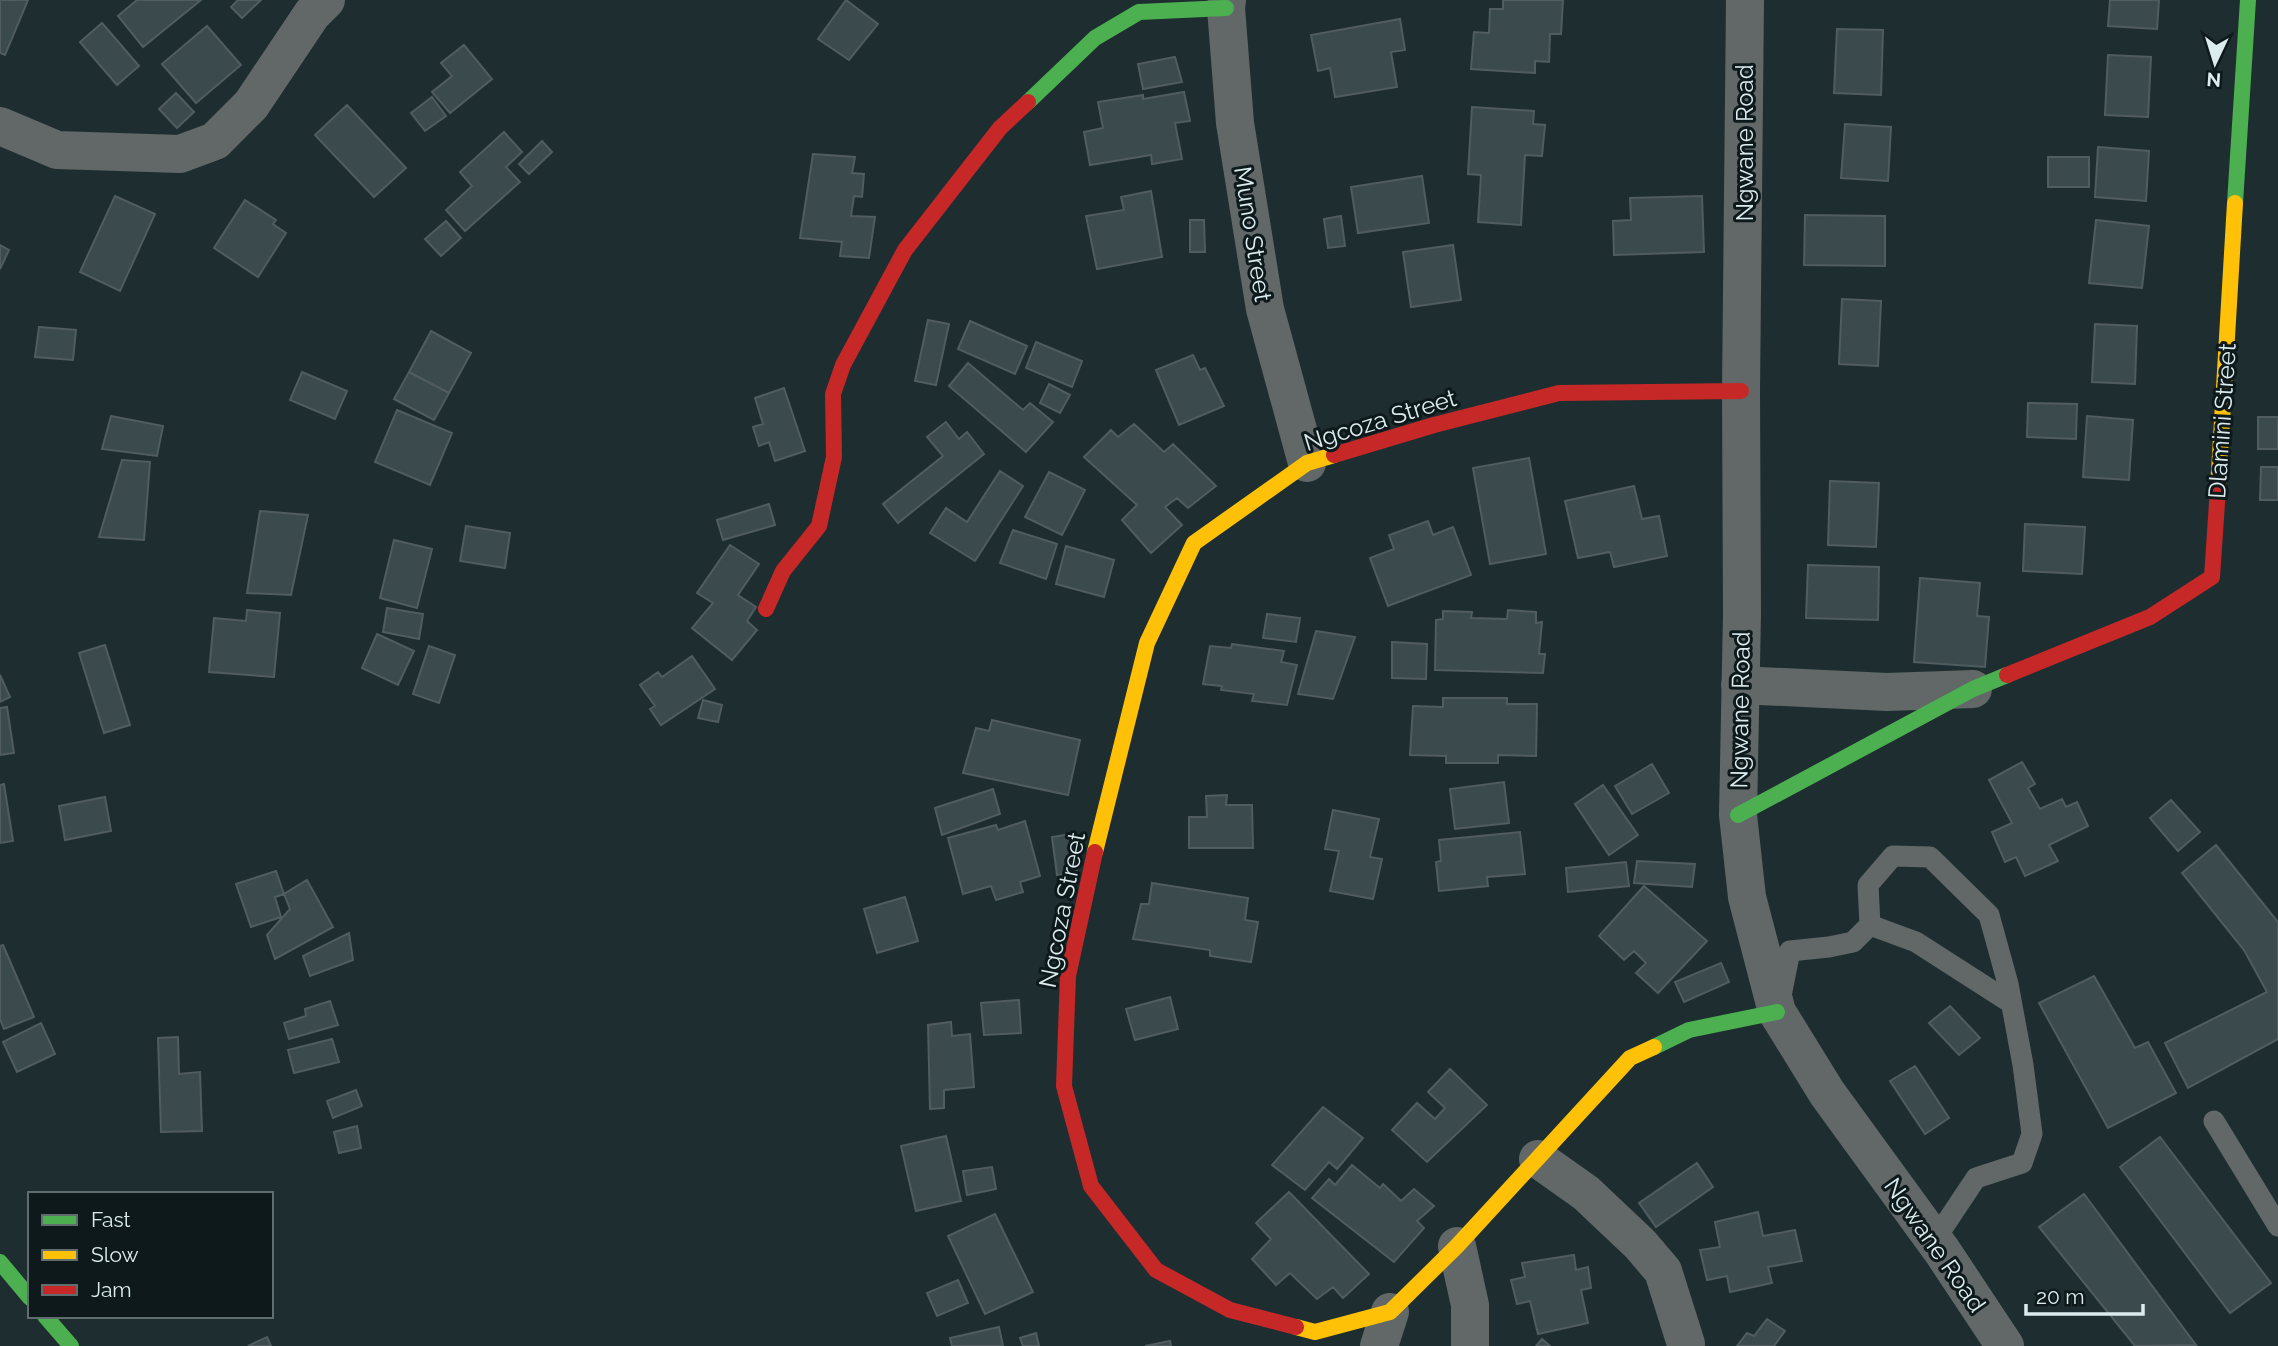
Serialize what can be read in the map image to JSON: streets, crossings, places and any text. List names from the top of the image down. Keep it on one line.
{"streets":{"street":["Ngwane Road","Muno Street","Ngcoza Street","Dlamini Street"]},"crossings":[["Ngwane Road","Ngcoza Street"],["Ngwane Road","Dlamini Street"],["Muno Street","Ngcoza Street"]],"legend":["Fast","Slow","Jam"],"scale_bar":"20 m","north":"bottom"}
